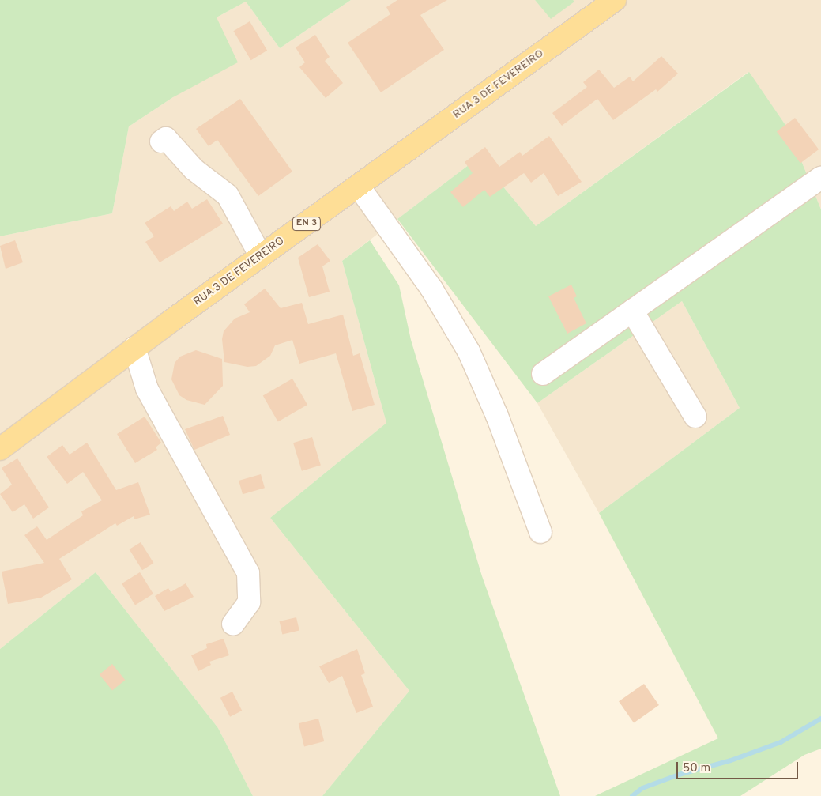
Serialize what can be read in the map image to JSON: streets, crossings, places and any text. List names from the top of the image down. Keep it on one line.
{"streets":{"main road":["RUA 3 DE FEVEREIRO","EN 3"]},"scale_bar":"50 m"}
